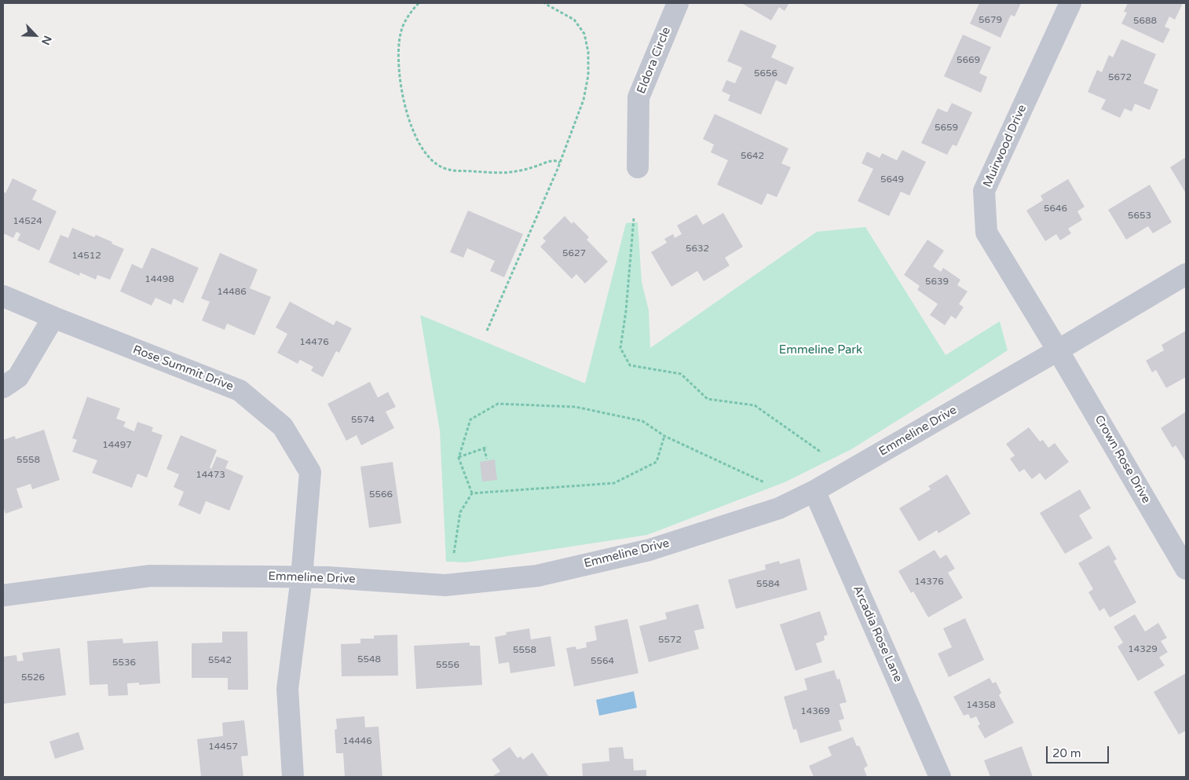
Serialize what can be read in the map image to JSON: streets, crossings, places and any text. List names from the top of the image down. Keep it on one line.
{"streets":{"street":["Eldora Circle","Muirwood Drive","Rose Summit Drive","Emmeline Drive","Crown Rose Drive","Arcadia Rose Lane"]},"crossings":[["Muirwood Drive","Emmeline Drive"],["Muirwood Drive","Crown Rose Drive"],["Rose Summit Drive","Emmeline Drive"],["Emmeline Drive","Crown Rose Drive"],["Emmeline Drive","Arcadia Rose Lane"]],"parks":["Emmeline Park"],"house_numbers":["5679","5688","5669","5656","5672","5659","5642","5649","5646","5653","14524","5632","5627","14512","14498","5639","14486","14476","5574","14497","5558","14473","5566","14376","5584","5572","14329","5558","5548","5542","5564","5536","5556","5526","14358","14369","14446","14457"],"scale_bar":"20 m","north":"bottom right"}
